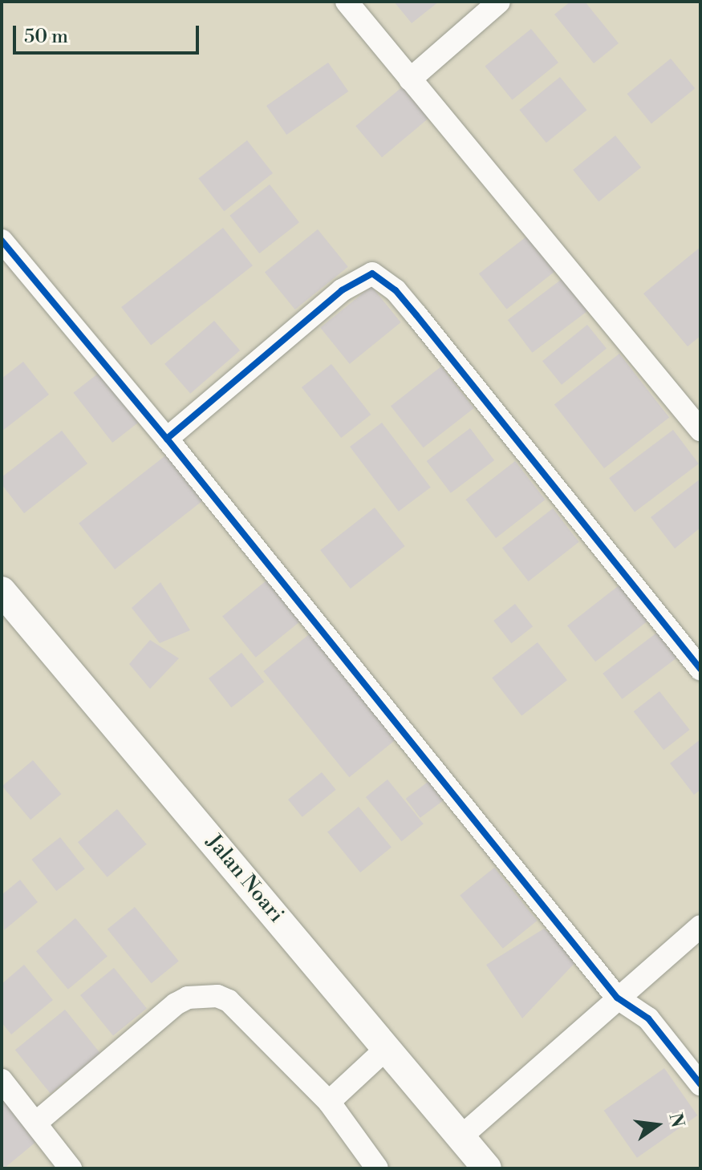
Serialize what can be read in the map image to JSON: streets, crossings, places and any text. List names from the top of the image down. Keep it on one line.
{"streets":{"street":["Jalan Noari"]},"scale_bar":"50 m","north":"right"}
